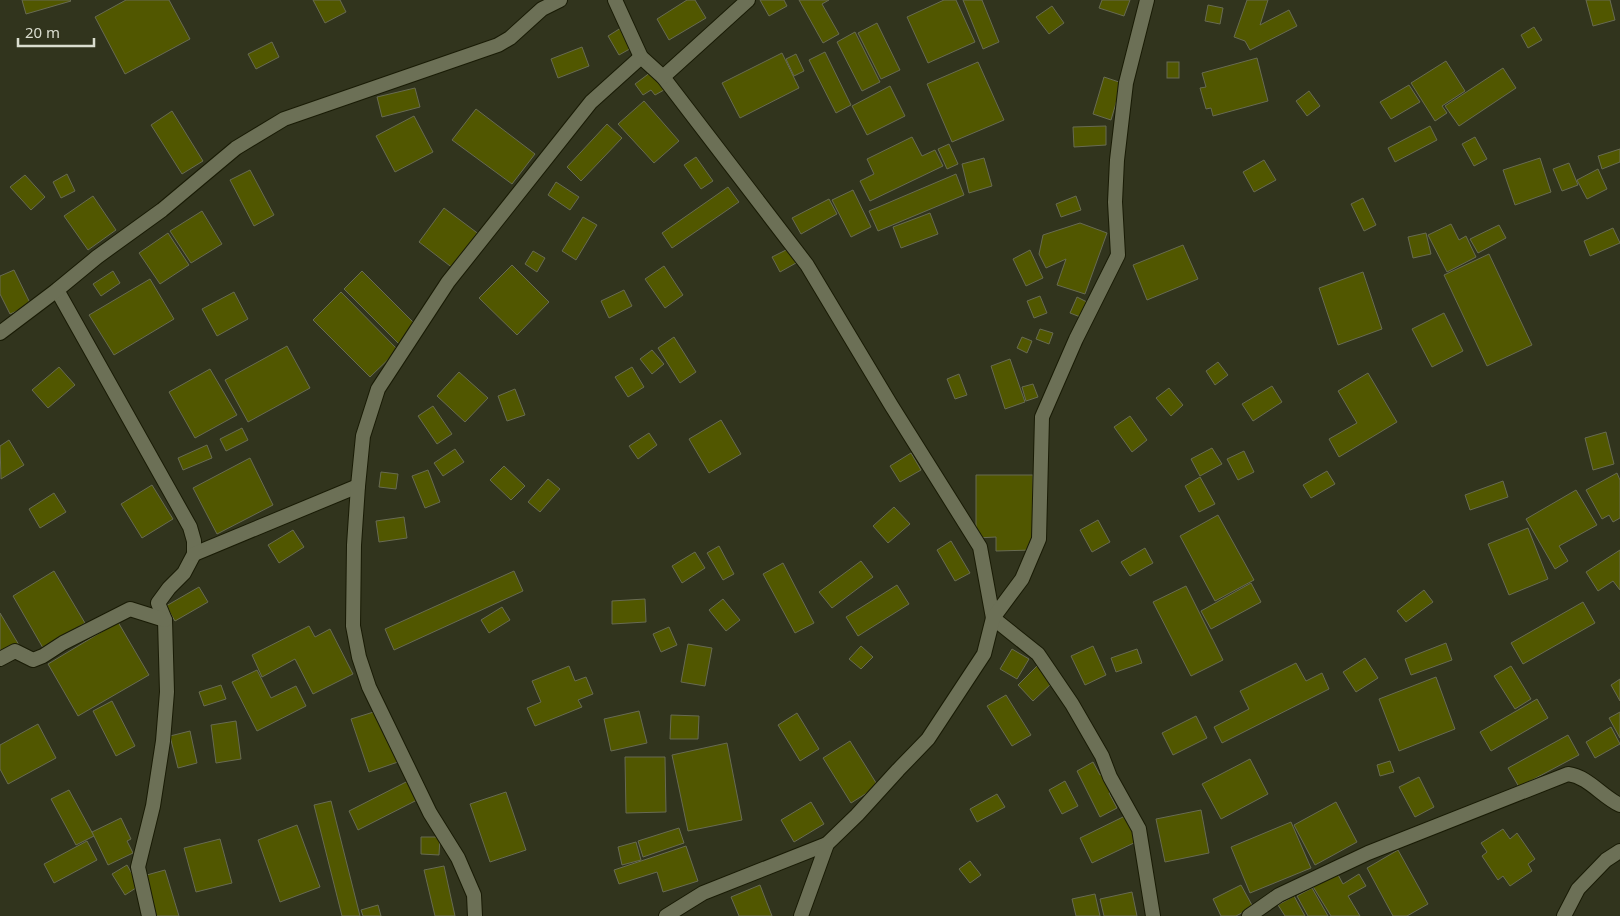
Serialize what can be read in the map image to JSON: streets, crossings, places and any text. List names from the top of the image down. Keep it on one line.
{"scale_bar":"20 m"}
